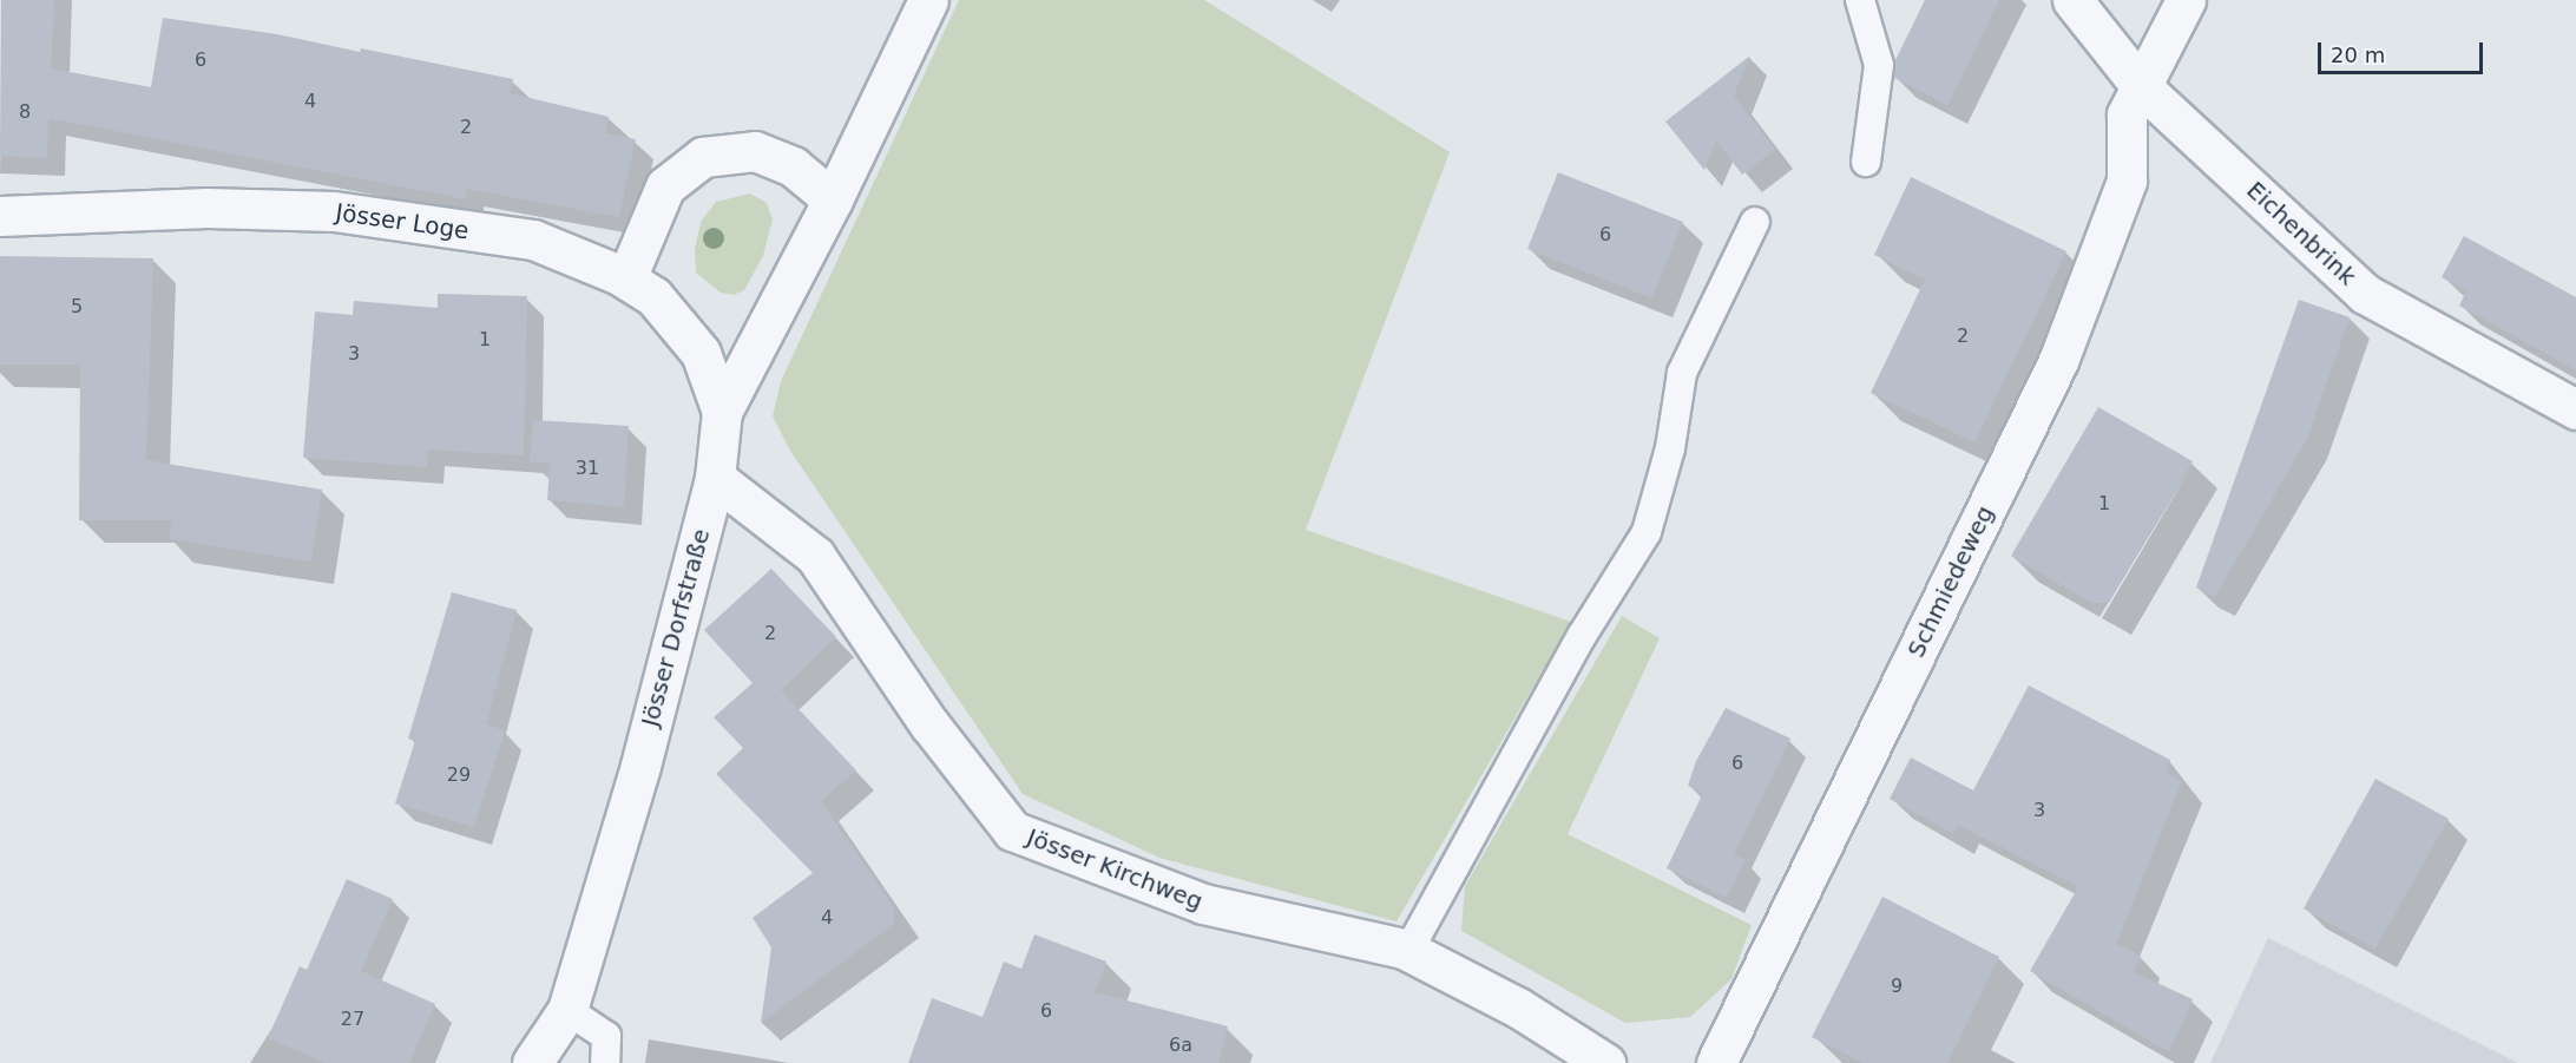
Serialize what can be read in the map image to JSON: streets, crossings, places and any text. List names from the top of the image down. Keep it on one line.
{"streets":{"street":["Jösser Loge","Eichenbrink","Schmiedeweg","Jösser Dorfstraße","Jösser Kirchweg"]},"crossings":[["Jösser Loge","Jösser Dorfstraße"],["Eichenbrink","Schmiedeweg"],["Jösser Dorfstraße","Jösser Kirchweg"]],"house_numbers":["6","4","8","2","6","5","2","1","3","31","1","2","6","29","3","4","9","6","27","6a"],"scale_bar":"20 m"}
